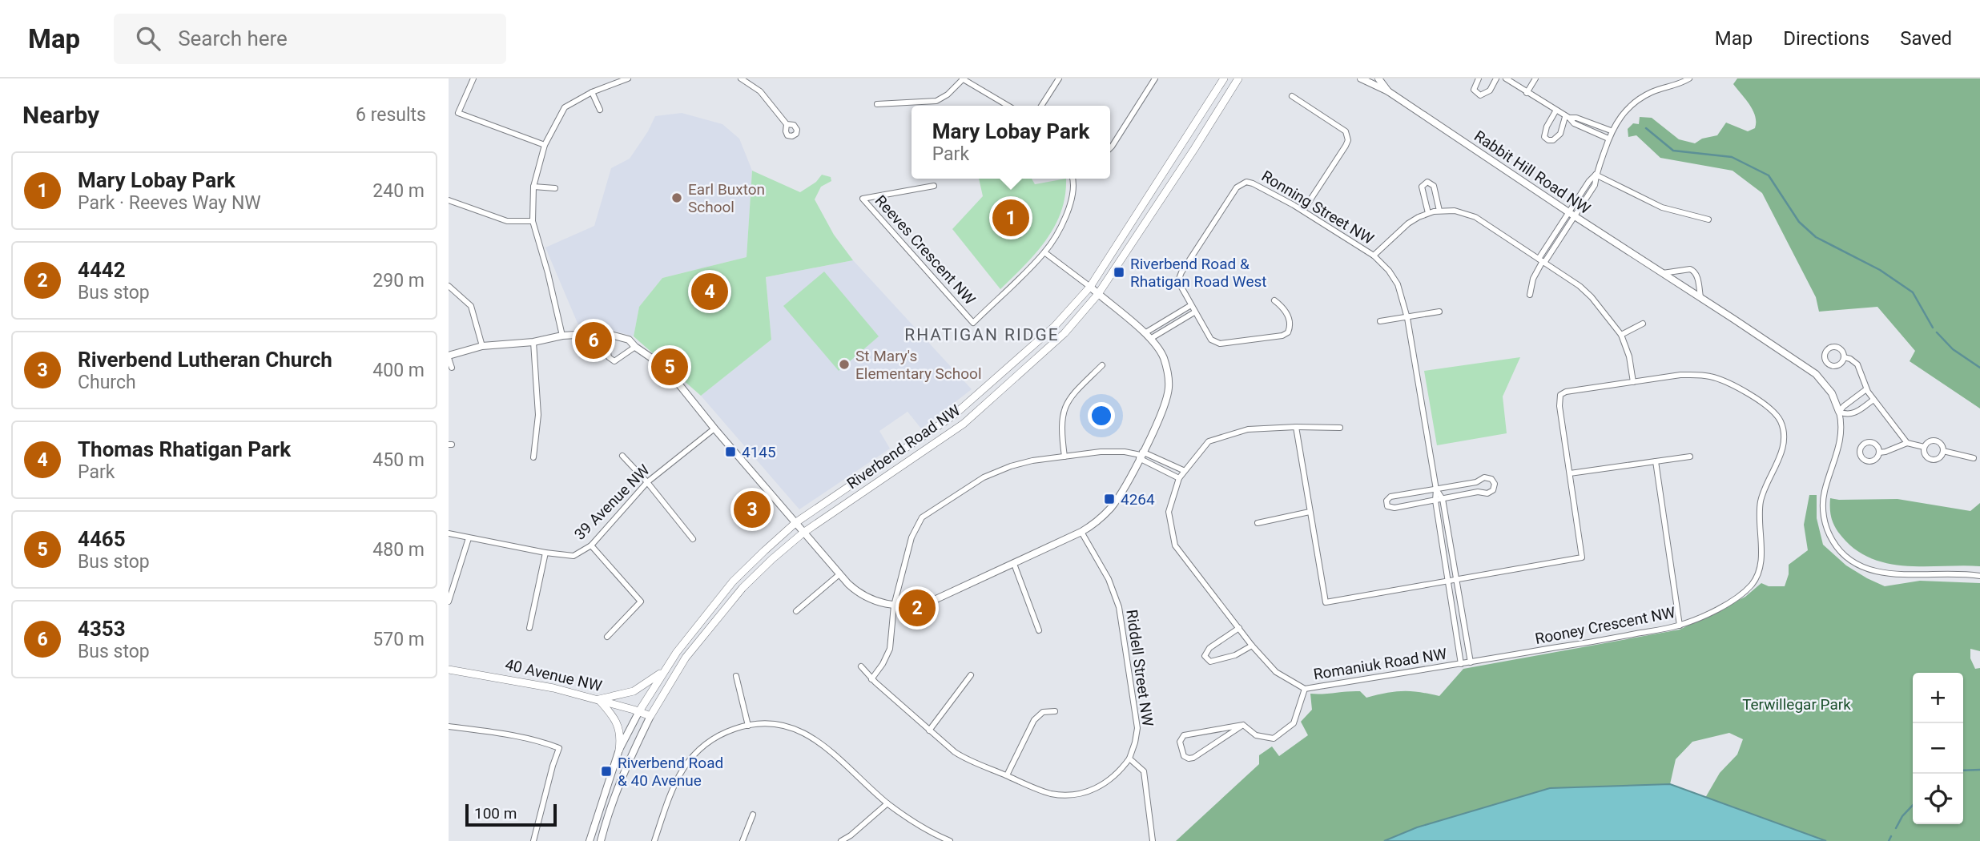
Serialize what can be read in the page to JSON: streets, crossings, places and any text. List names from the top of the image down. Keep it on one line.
{"streets":{"main road":["Riverbend Road NW","40 Avenue NW"],"street":["Rabbit Hill Road NW","Ronning Street NW","Reeves Crescent NW","39 Avenue NW","Rooney Crescent NW","Romaniuk Road NW","Riddell Street NW"]},"crossings":[["Ronning Street NW","Rooney Crescent NW"],["Ronning Street NW","Romaniuk Road NW"],["Riverbend Road NW","40 Avenue NW"],["Rooney Crescent NW","Romaniuk Road NW"]],"districts":["RHATIGAN RIDGE"],"parks":["Terwillegar Park"],"places":{"other":["Earl Buxton School","St Mary's Elementary School"],"transit":["Riverbend Road & Rhatigan Road West","4145","4264","Riverbend Road & 40 Avenue"]},"scale_bar":"100 m","page":{"header":"Map","search":"Search here","nav":["Map","Directions","Saved"],"heading":["Nearby","6 results"],"popup":["Mary Lobay Park","Park"],"list":[{"mark":"1","name":"Mary Lobay Park","note":"Park · Reeves Way NW","value":"240 m"},{"mark":"2","name":"4442","note":"Bus stop","value":"290 m"},{"mark":"3","name":"Riverbend Lutheran Church","note":"Church","value":"400 m"},{"mark":"4","name":"Thomas Rhatigan Park","note":"Park","value":"450 m"},{"mark":"5","name":"4465","note":"Bus stop","value":"480 m"},{"mark":"6","name":"4353","note":"Bus stop","value":"570 m"}],"pins":["1","4","6","5","3","2"],"map_buttons":["+","−"],"scale":"100 m"}}
